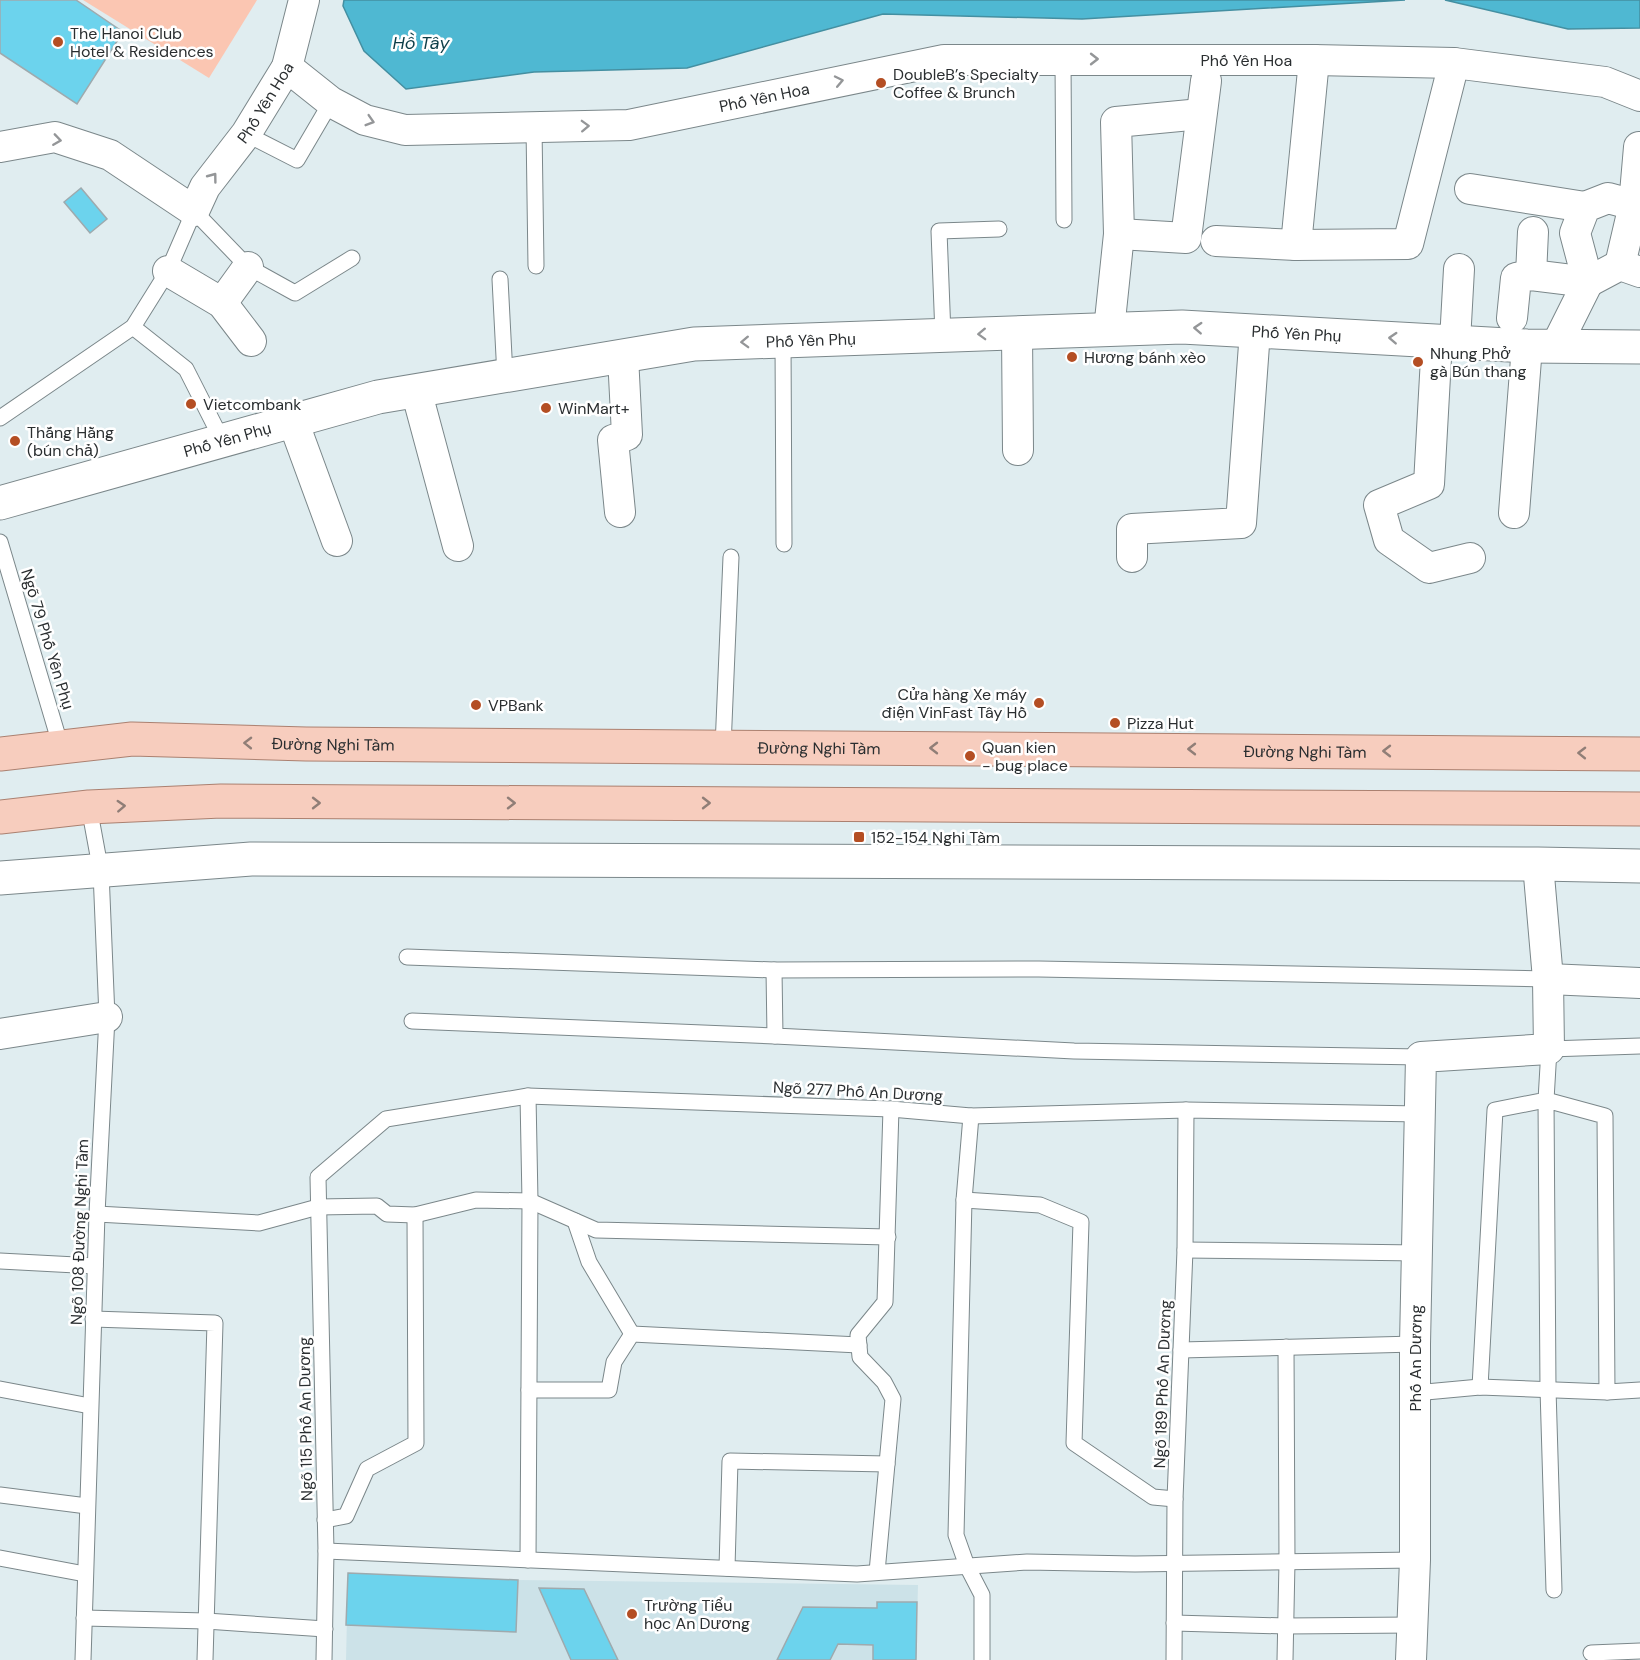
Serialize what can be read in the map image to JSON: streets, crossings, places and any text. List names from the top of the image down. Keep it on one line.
{"streets":{"main road":["Đường Nghi Tàm"],"street":["Phố Yên Hoa","Phố Yên Phụ","Phố An Dương"],"lane":["Ngõ 79 Phố Yên Phụ","Ngõ 277 Phố An Dương","Ngõ 108 Đường Nghi Tàm","Ngõ 189 Phố An Dương","Ngõ 115 Phố An Dương"]},"crossings":[["Ngõ 79 Phố Yên Phụ","Đường Nghi Tàm"],["Ngõ 277 Phố An Dương","Phố An Dương"],["Ngõ 277 Phố An Dương","Ngõ 189 Phố An Dương"],["Ngõ 277 Phố An Dương","Ngõ 115 Phố An Dương"]],"one_way":["Phố Yên Hoa"],"water":["Hồ Tây"],"places":{"other":["The Hanoi Club Hotel & Residences","DoubleB’s Specialty Coffee & Brunch","Hương bánh xèo","Nhung Phở gà Bún thang","Vietcombank","WinMart+","Thắng Hằng (bún chả)","Cửa hàng Xe máy điện VinFast Tây Hồ","VPBank","Pizza Hut","Quan kien - bug place","Trường Tiểu học An Dương"],"transit":["152-154 Nghi Tàm"]}}
